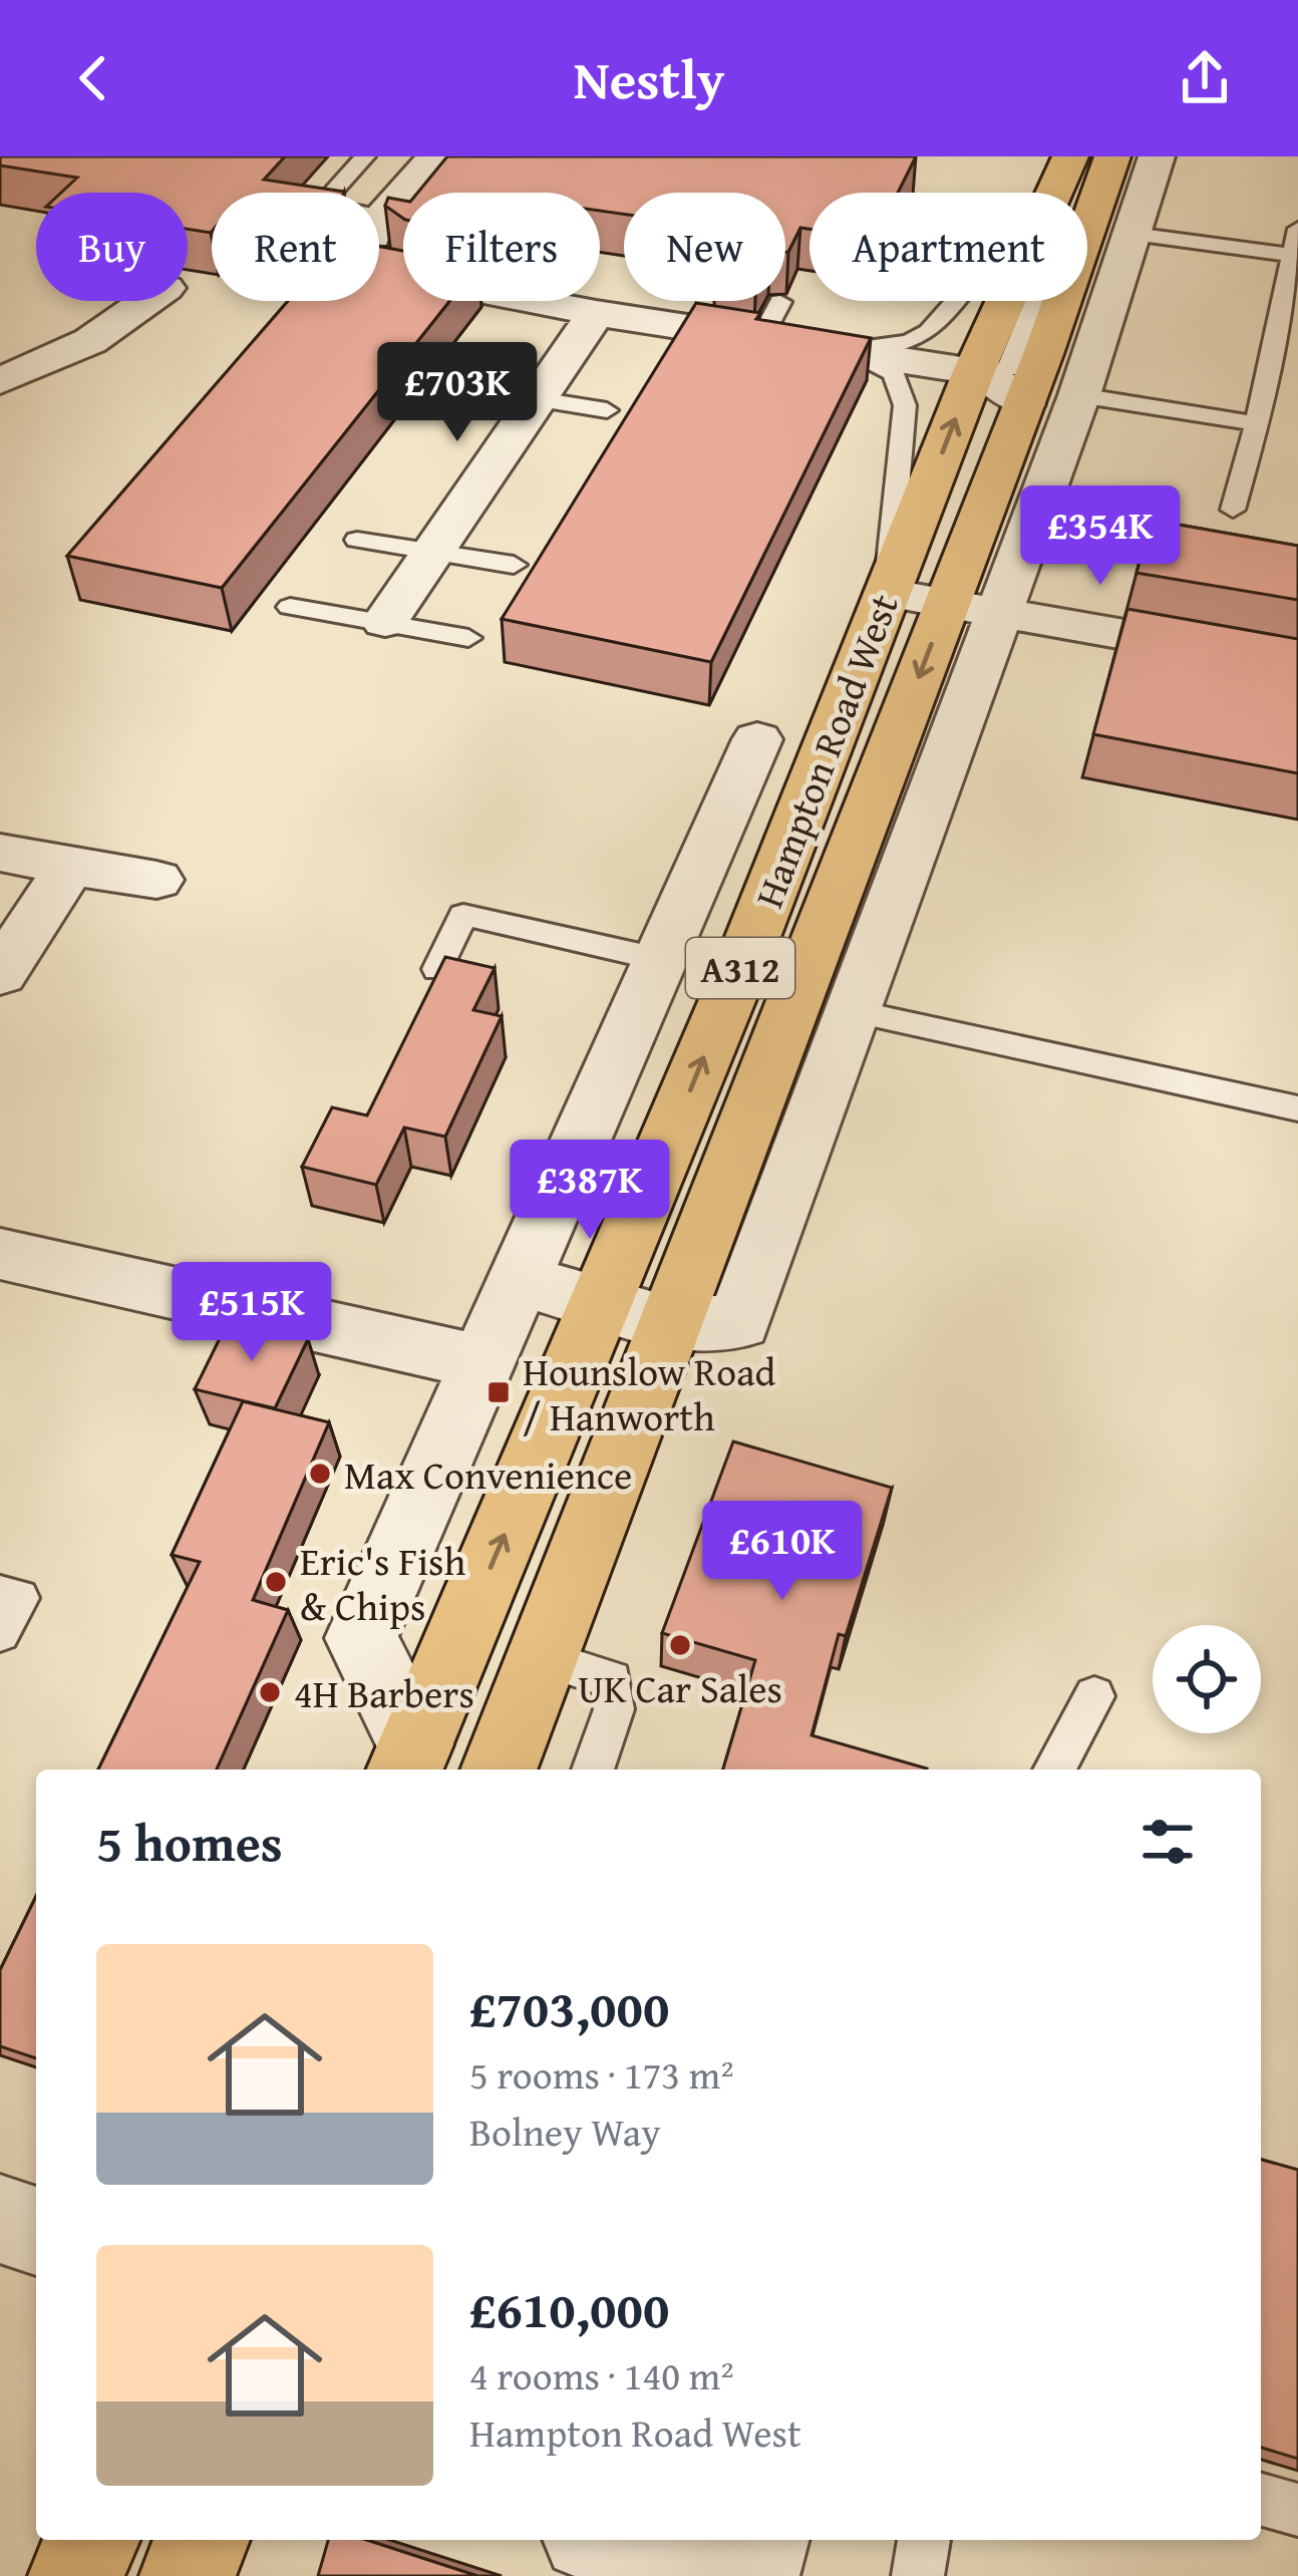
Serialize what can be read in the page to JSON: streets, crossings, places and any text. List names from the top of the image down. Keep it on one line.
{"streets":{"main road":["Hampton Road West","A312"]},"places":{"transit":["Hounslow Road / Hanworth"],"other":["Max Convenience","Eric's Fish & Chips","UK Car Sales","4H Barbers"]},"page":{"header":"Nestly","chip":["Buy","Rent","Filters","New","Apartment"],"price":["£703K","£354K","£387K","£515K","£610K"],"heading":"5 homes","list":[{"name":"£703,000","note":"5 rooms · 173 m² · Bolney Way"},{"name":"£610,000","note":"4 rooms · 140 m² · Hampton Road West"}]}}
